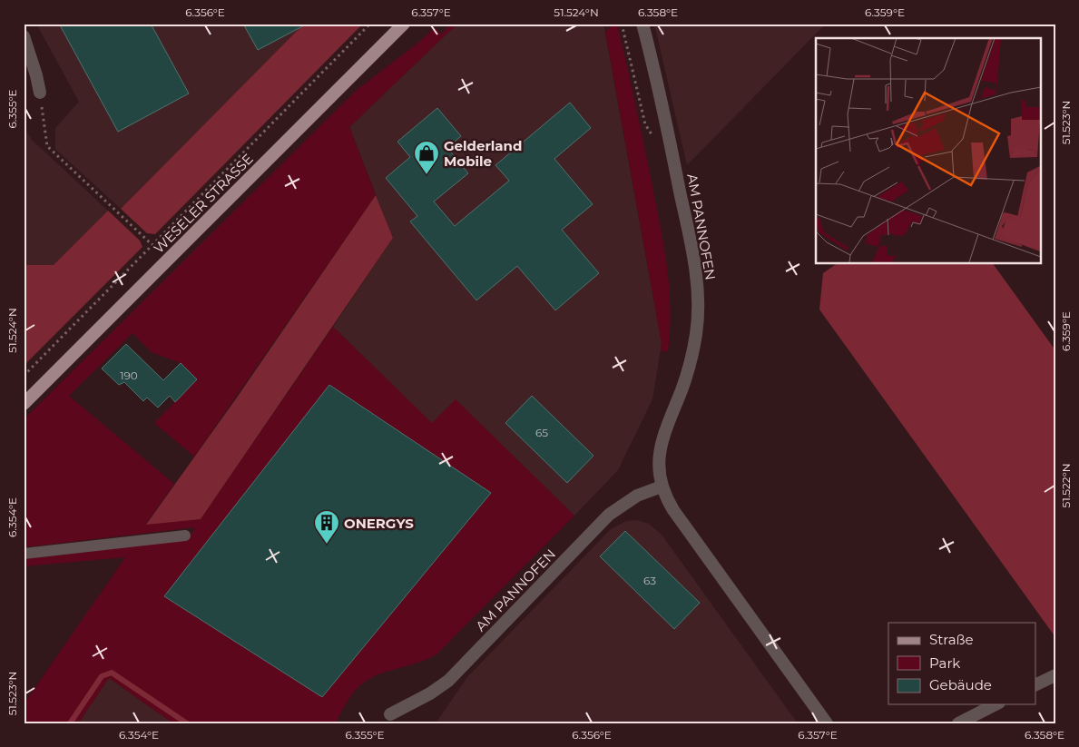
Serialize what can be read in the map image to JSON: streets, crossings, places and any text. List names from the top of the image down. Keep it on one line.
{"streets":{"main road":["WESELER STRASSE"],"street":["AM PANNOFEN"]},"places":{"shop":["Gelderland Mobile"],"building":["ONERGYS"]},"house_numbers":["190","65","63"],"legend":["Straße","Park","Gebäude"],"coordinates":["6.356°E","6.357°E","51.524°N","6.358°E","6.359°E","6.355°E","51.523°N","51.522°N","6.354°E"]}
